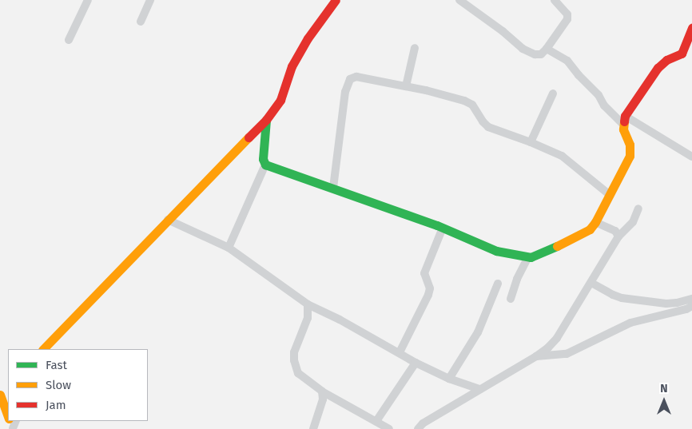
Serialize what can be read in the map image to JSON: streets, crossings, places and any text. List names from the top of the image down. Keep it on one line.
{"legend":["Fast","Slow","Jam"],"north":"top"}
